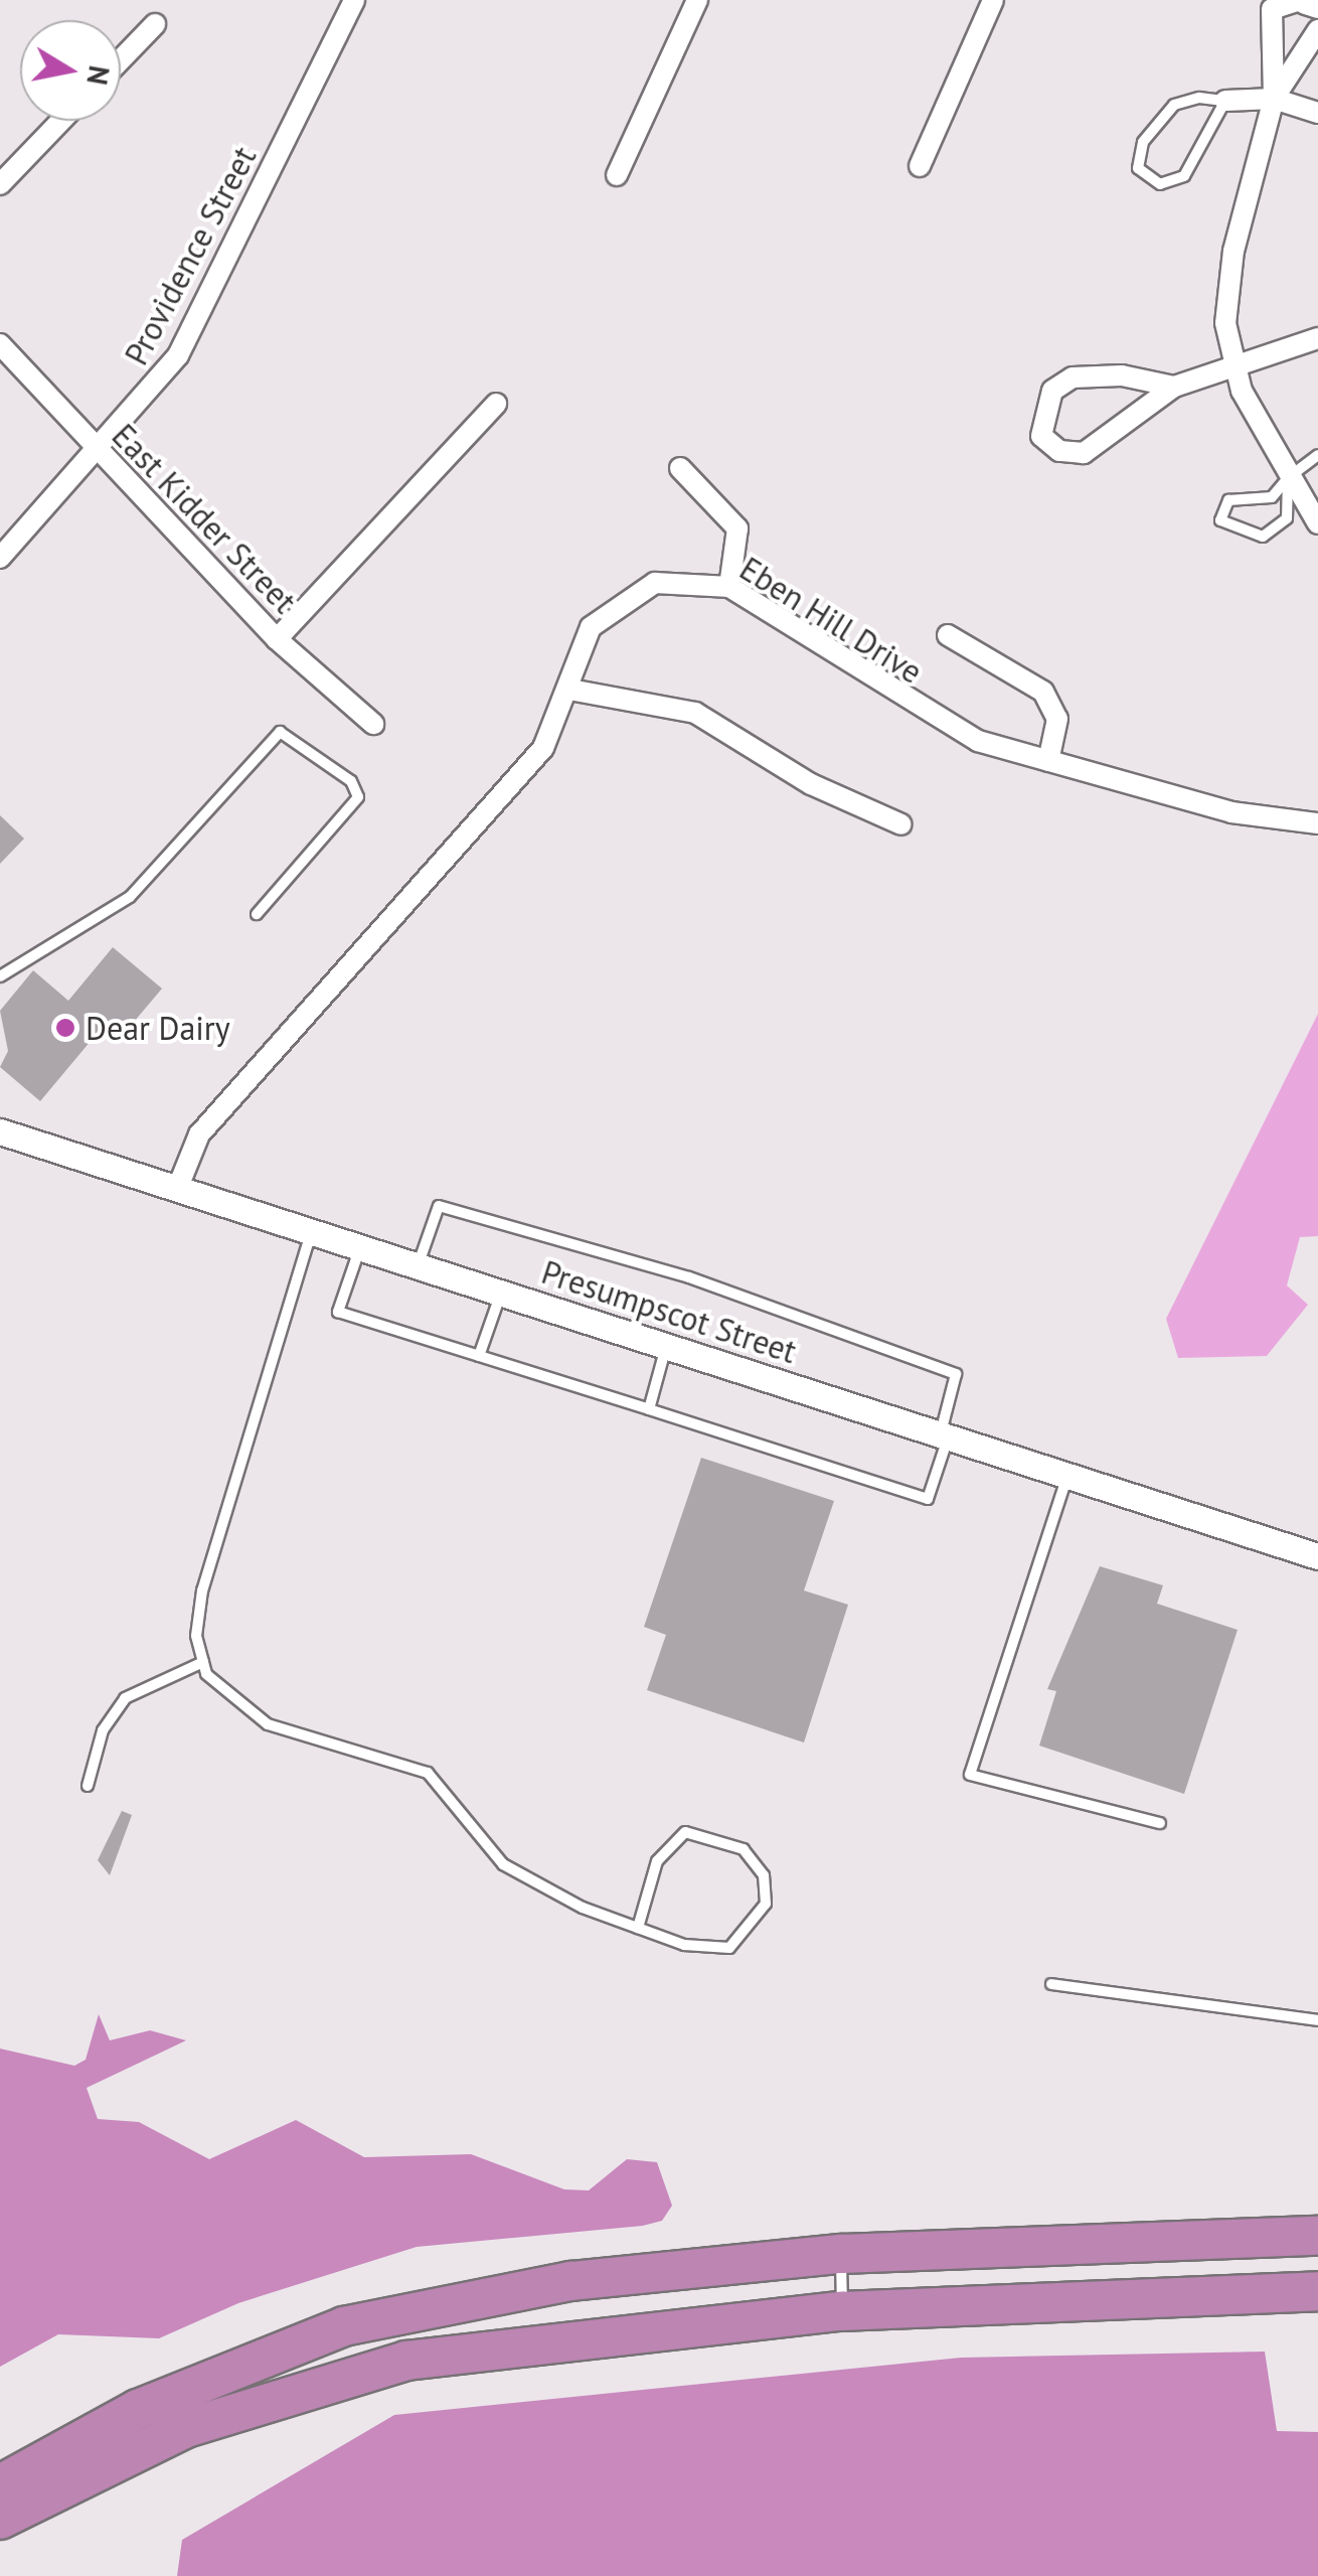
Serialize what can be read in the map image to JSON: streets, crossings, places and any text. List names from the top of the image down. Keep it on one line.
{"streets":{"street":["Providence Street","East Kidder Street","Eben Hill Drive","Presumpscot Street"]},"crossings":[["Providence Street","East Kidder Street"],["Eben Hill Drive","Presumpscot Street"]],"places":["Dear Dairy"],"north":"right"}
